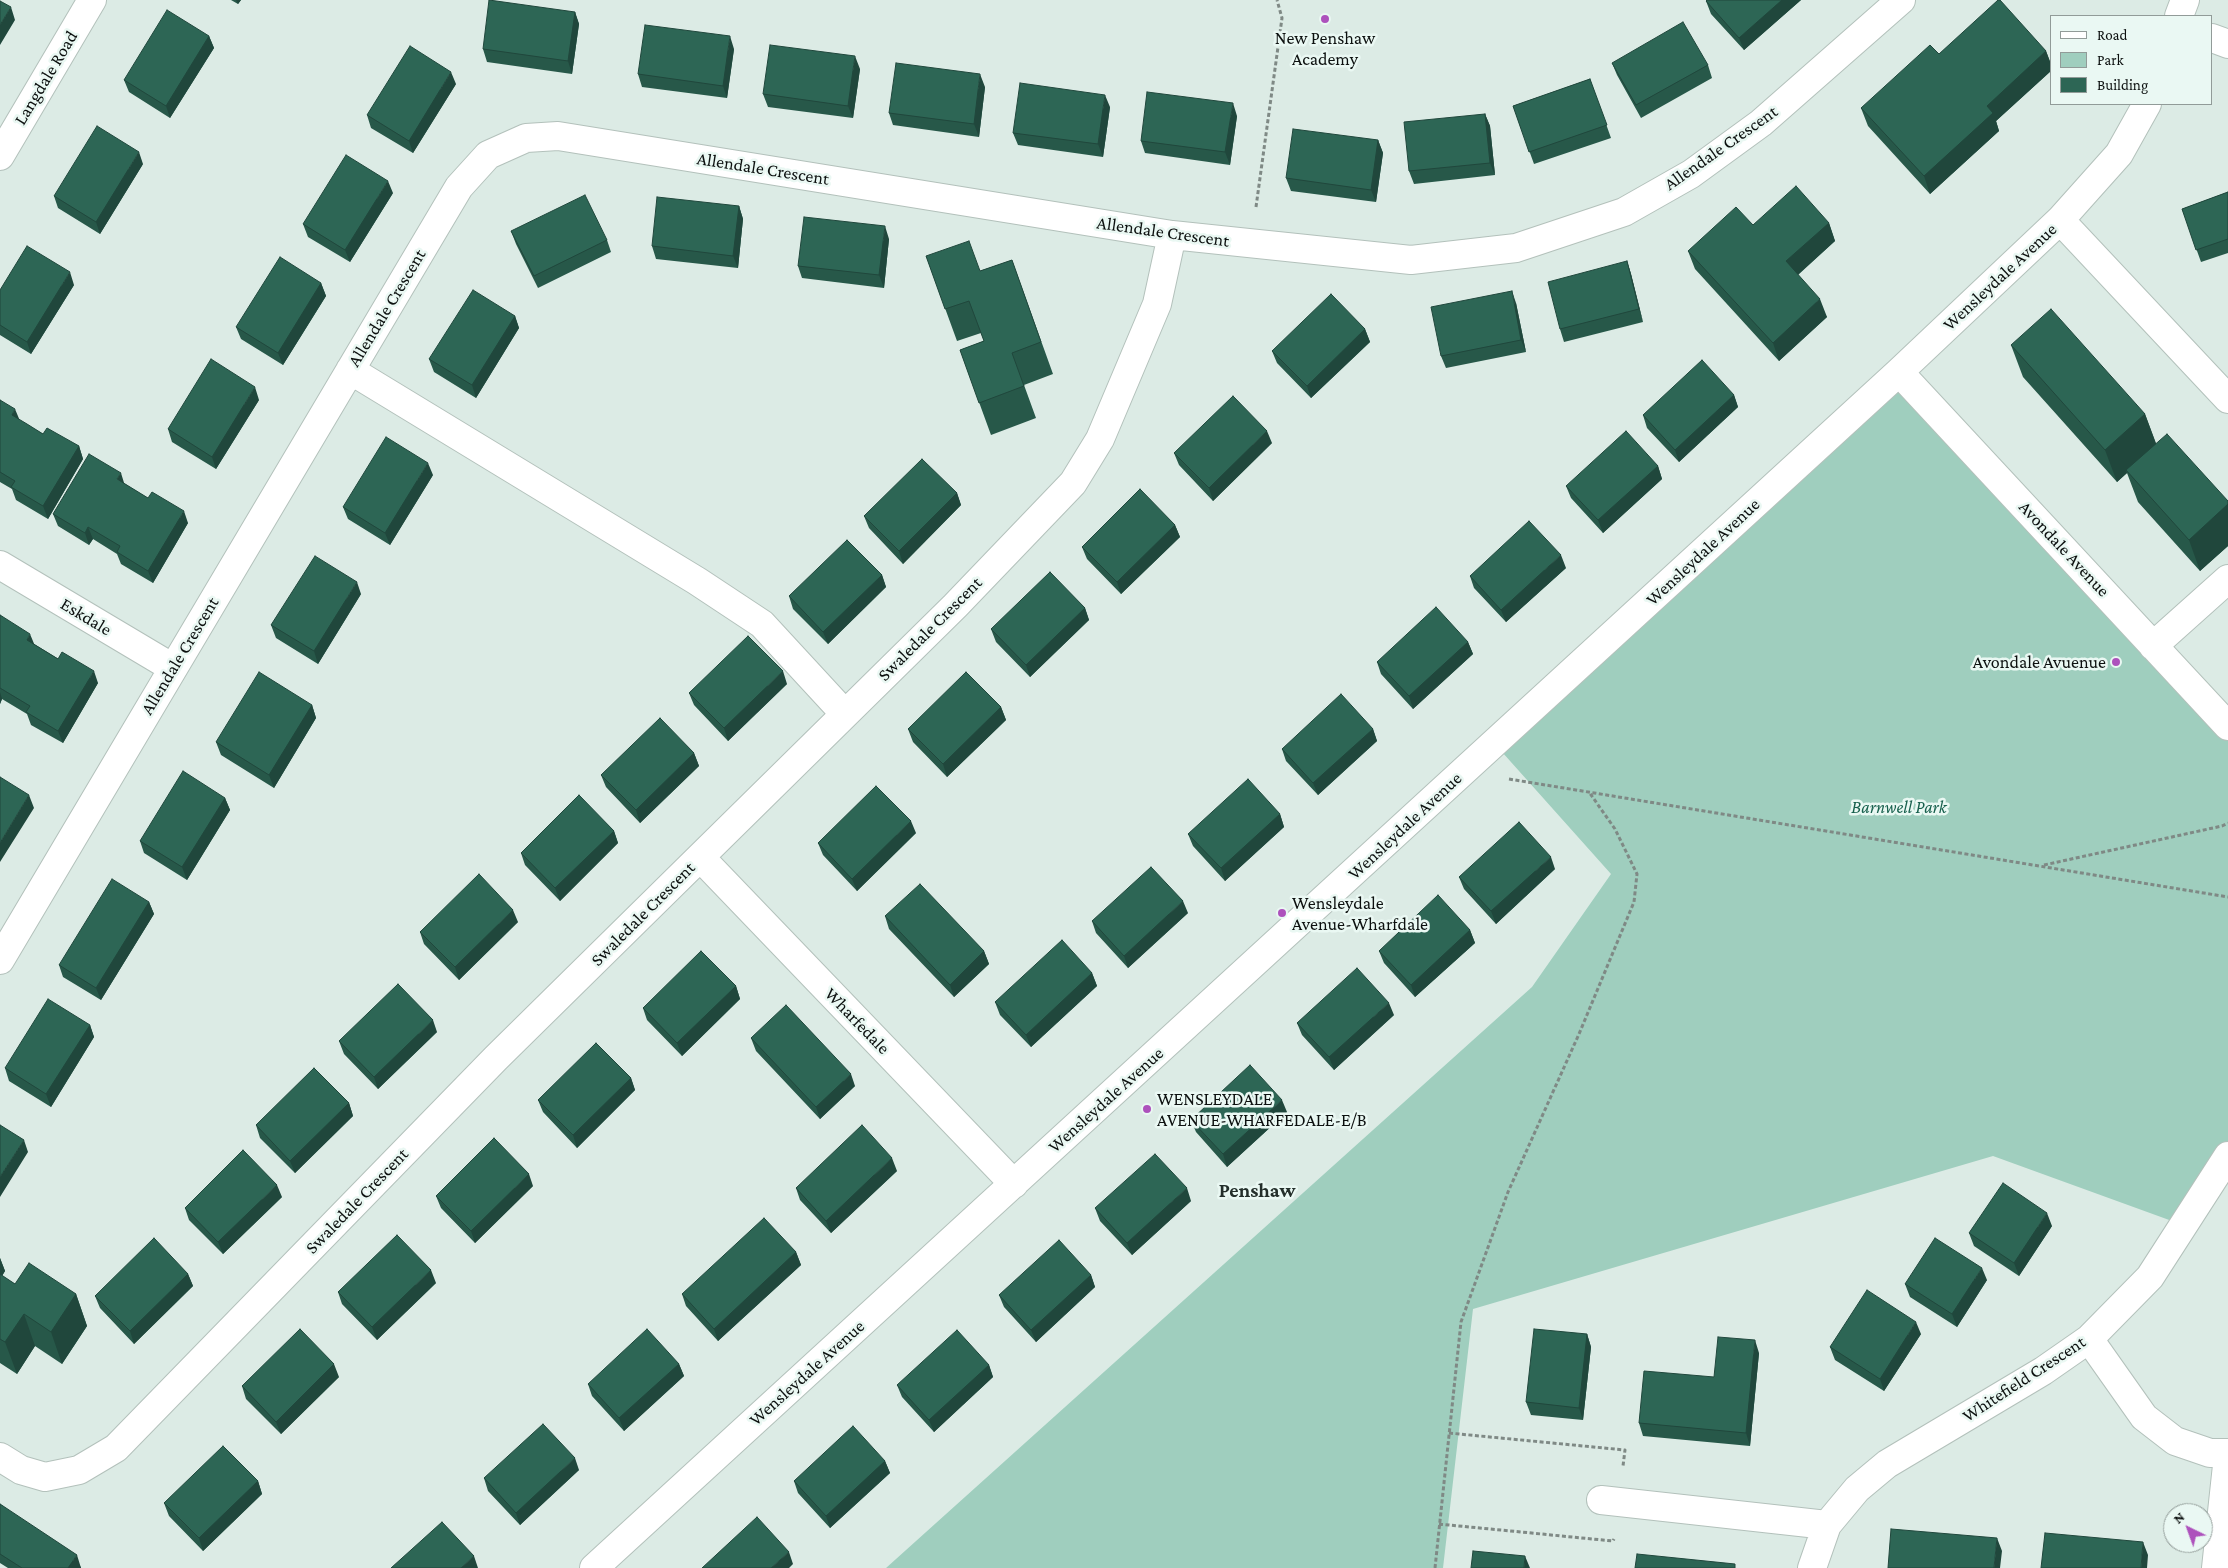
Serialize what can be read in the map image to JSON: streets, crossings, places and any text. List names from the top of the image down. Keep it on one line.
{"streets":{"street":["Langdale Road","Allendale Crescent","Wensleydale Avenue","Avondale Avenue","Eskdale","Swaledale Crescent","Wharfedale","Whitefield Crescent"]},"crossings":[["Allendale Crescent","Eskdale"],["Allendale Crescent","Swaledale Crescent"],["Wensleydale Avenue","Avondale Avenue"],["Wensleydale Avenue","Wharfedale"],["Swaledale Crescent","Wharfedale"]],"districts":["Penshaw"],"parks":["Barnwell Park"],"places":["New Penshaw Academy","Avondale Avuenue","Wensleydale Avenue-Wharfdale","WENSLEYDALE AVENUE-WHARFEDALE-E/B"],"legend":["Road","Park","Building"],"north":"top left"}
